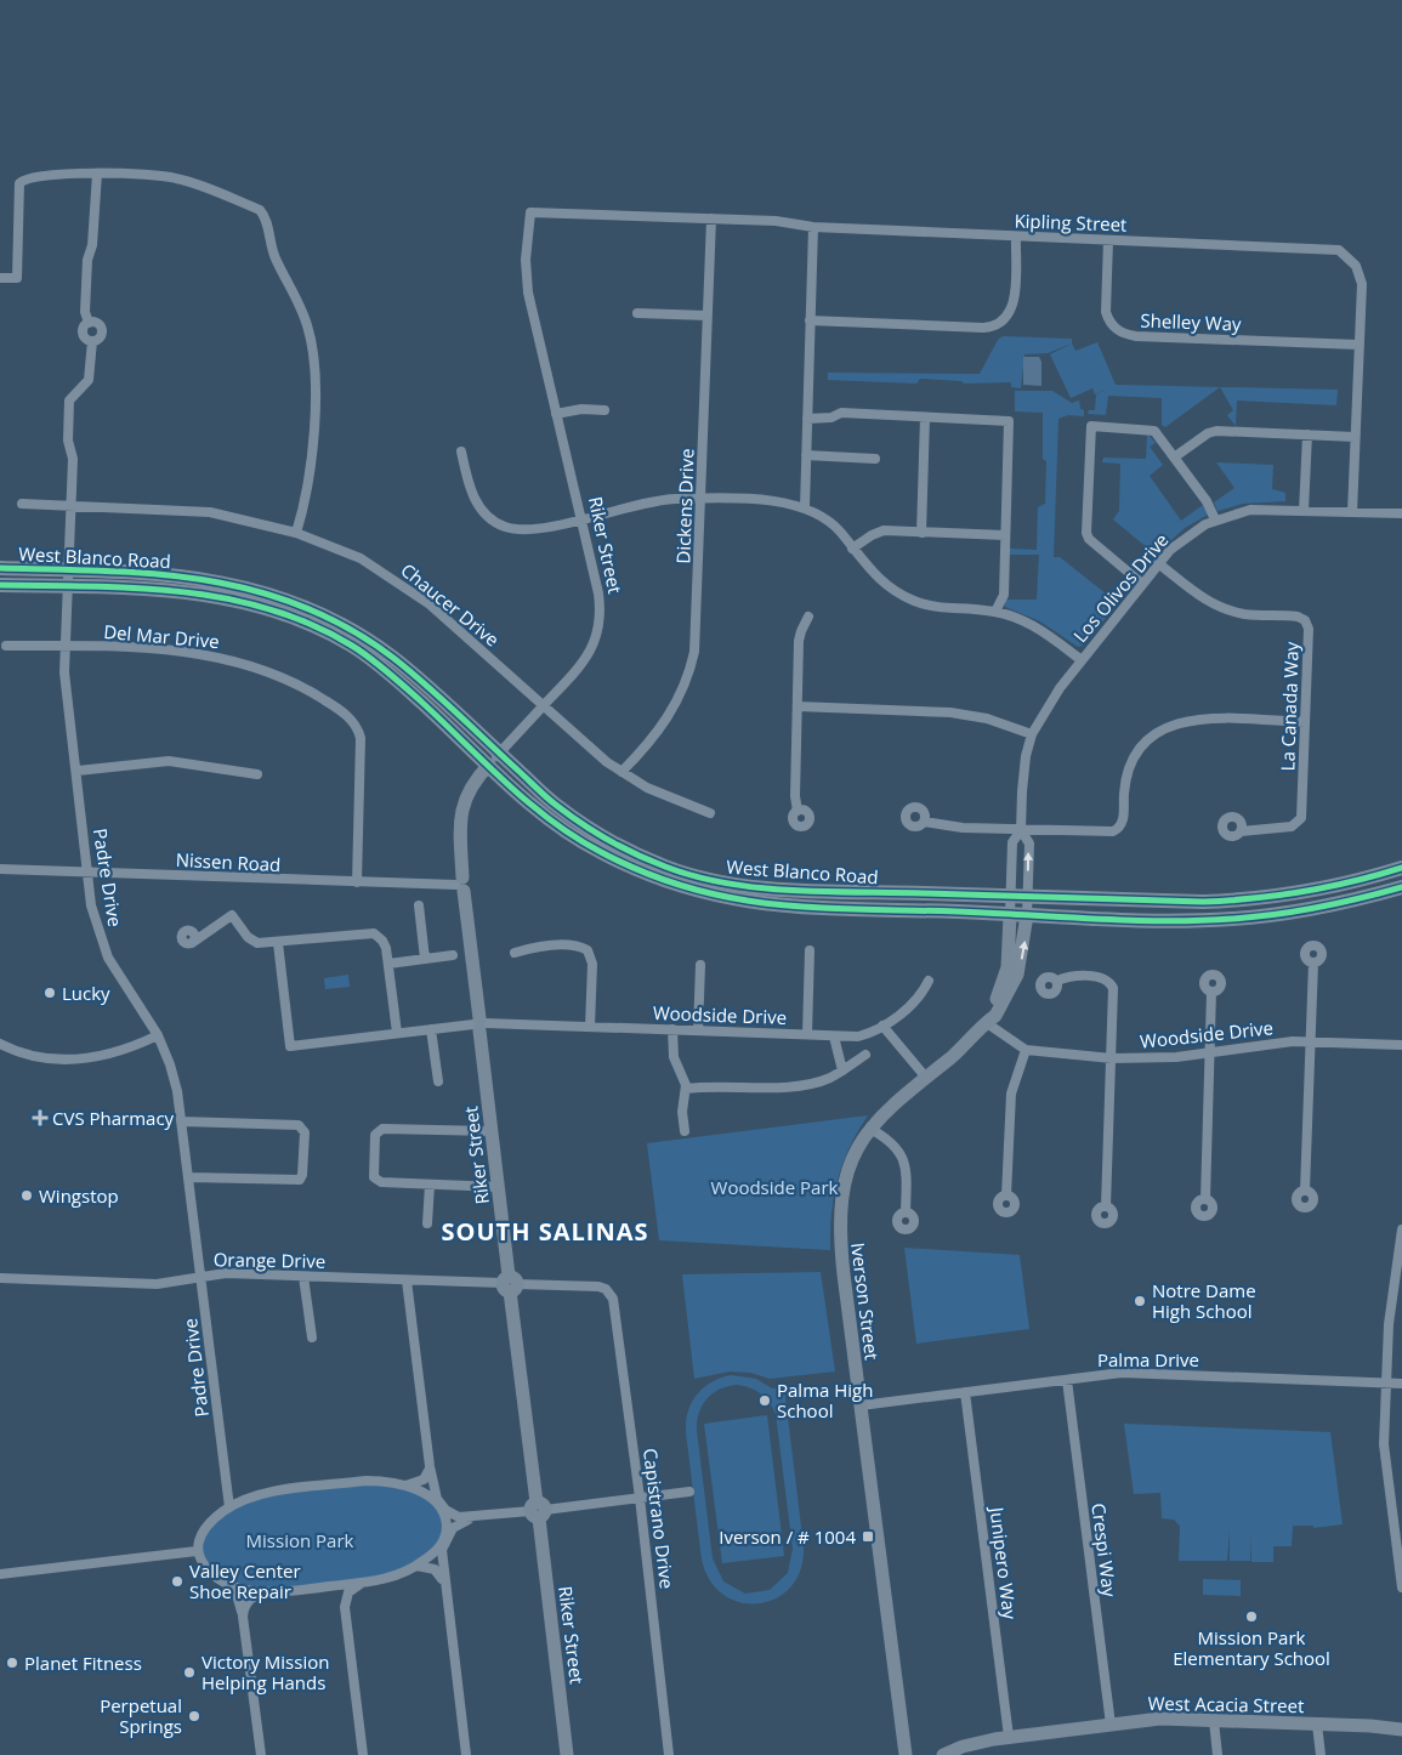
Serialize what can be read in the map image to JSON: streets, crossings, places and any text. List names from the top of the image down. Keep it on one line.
{"streets":{"main road":["West Blanco Road"],"street":["Kipling Street","Shelley Way","Dickens Drive","Riker Street","Los Olivos Drive","Chaucer Drive","Del Mar Drive","La Canada Way","Nissen Road","Padre Drive","Woodside Drive","Orange Drive","Iverson Street","Palma Drive","Capistrano Drive","Crespi Way","Junipero Way","West Acacia Street"]},"crossings":[["Kipling Street","Shelley Way"],["Kipling Street","Dickens Drive"],["Kipling Street","Riker Street"],["Kipling Street","Los Olivos Drive"],["Dickens Drive","Chaucer Drive"],["Riker Street","West Blanco Road"],["Riker Street","Chaucer Drive"],["Riker Street","Nissen Road"],["Riker Street","Woodside Drive"],["Riker Street","Orange Drive"],["West Blanco Road","Los Olivos Drive"],["West Blanco Road","Padre Drive"],["West Blanco Road","Iverson Street"],["Los Olivos Drive","La Canada Way"],["Los Olivos Drive","Iverson Street"],["Chaucer Drive","Padre Drive"],["Del Mar Drive","Nissen Road"],["Del Mar Drive","Padre Drive"],["Nissen Road","Padre Drive"],["Padre Drive","Orange Drive"],["Woodside Drive","Iverson Street"],["Orange Drive","Capistrano Drive"],["Iverson Street","Palma Drive"],["Palma Drive","Crespi Way"],["Palma Drive","Junipero Way"],["Crespi Way","West Acacia Street"],["Junipero Way","West Acacia Street"]],"districts":["SOUTH SALINAS"],"parks":["Woodside Park","Mission Park"],"places":{"other":["Lucky","Wingstop","Notre Dame High School","Palma High School","Valley Center Shoe Repair","Mission Park Elementary School","Planet Fitness","Victory Mission Helping Hands","Perpetual Springs"],"health":["CVS Pharmacy"],"transit":["Iverson / # 1004"]}}
